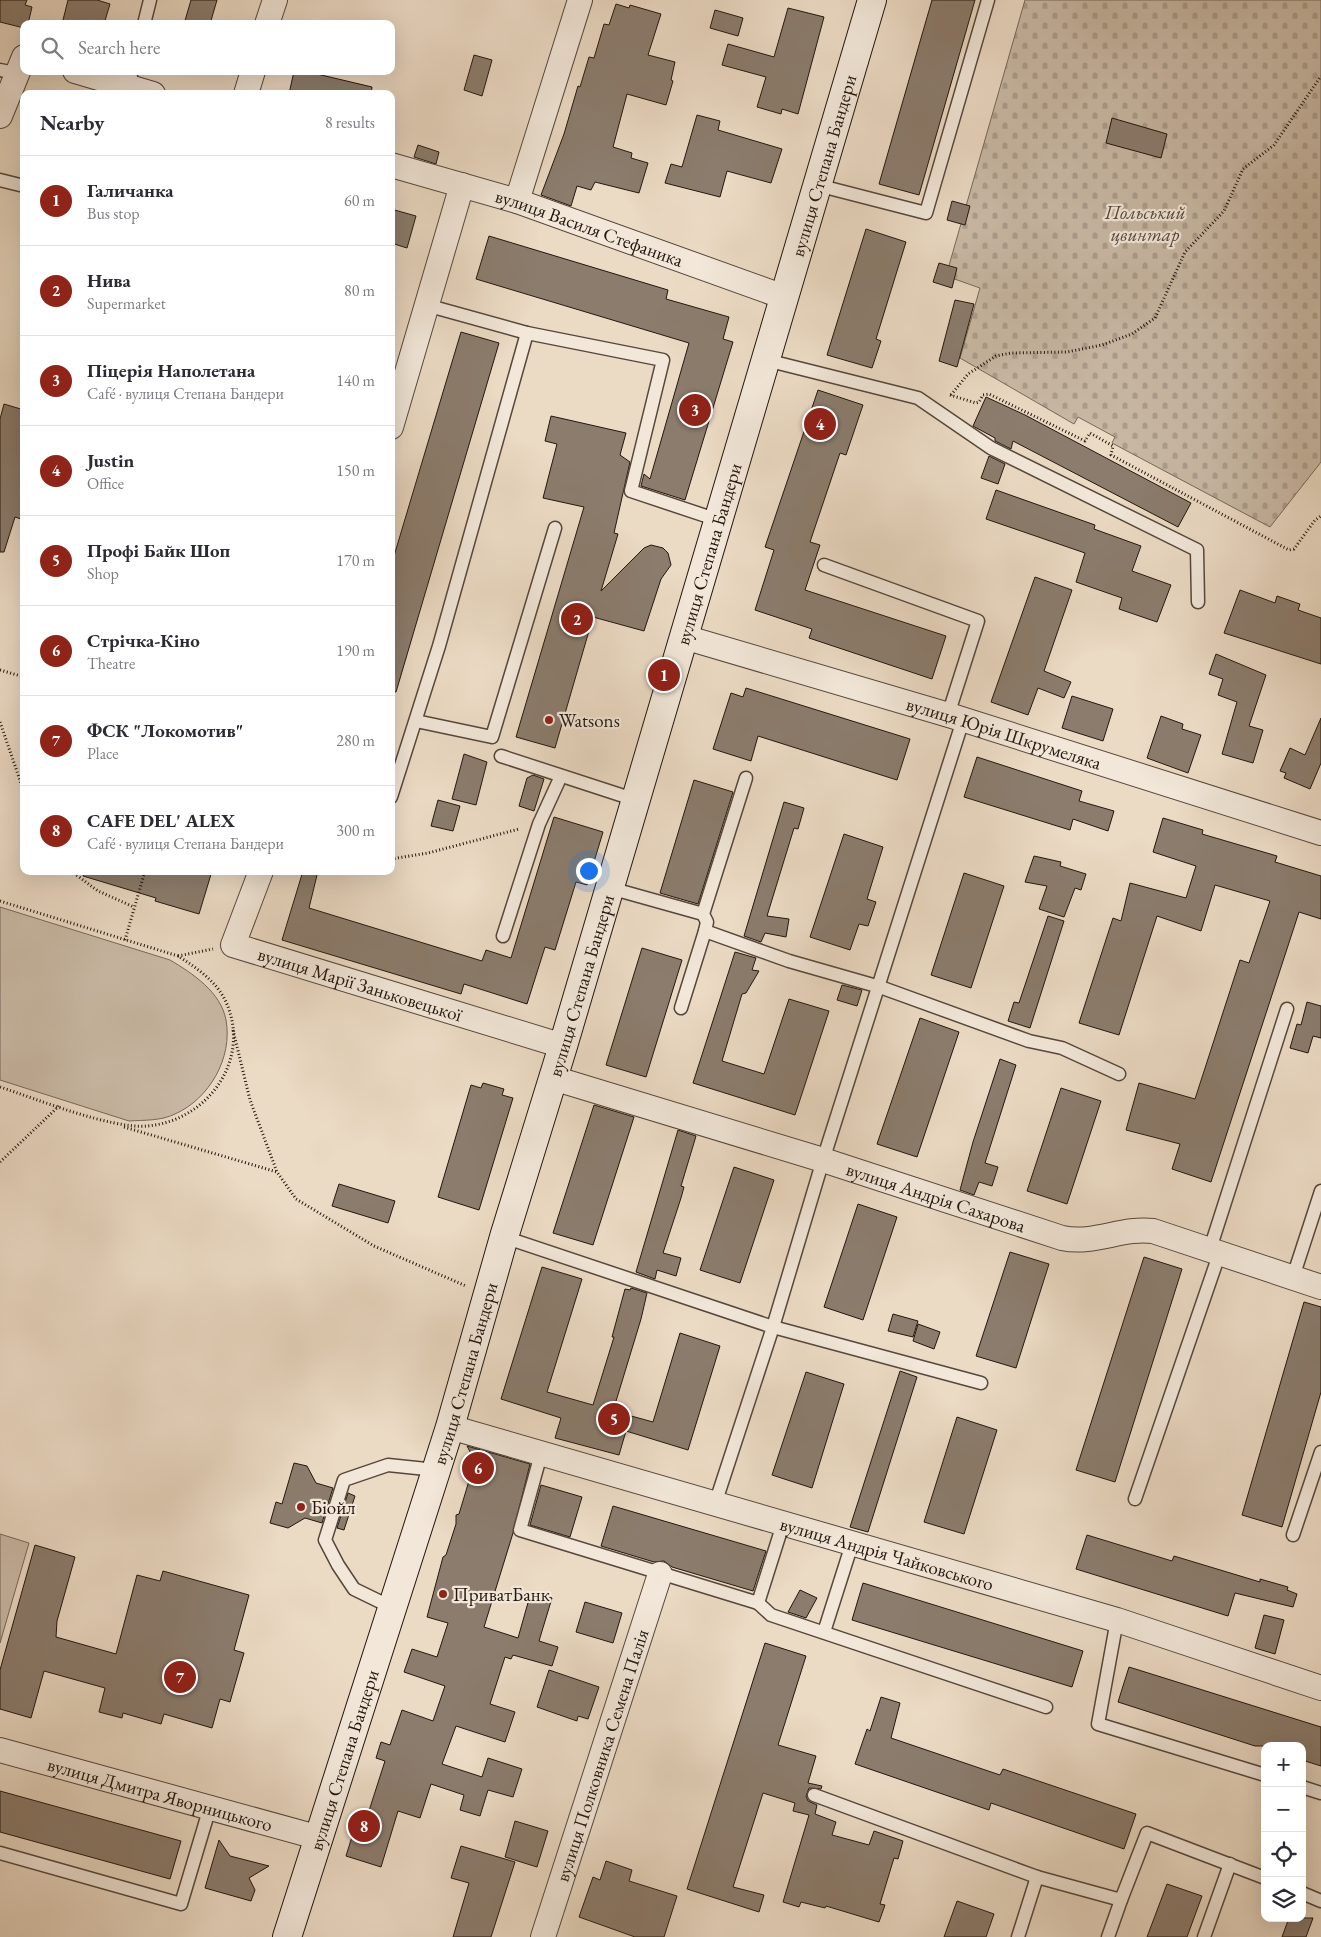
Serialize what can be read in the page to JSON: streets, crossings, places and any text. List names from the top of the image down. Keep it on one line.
{"streets":{"street":["вулиця Степана Бандери","вулиця Василя Стефаника","вулиця Юрія Шкрумеляка","вулиця Марії Заньковецької","вулиця Андрія Сахарова","вулиця Андрія Чайковського","вулиця Полковника Семена Палія","вулиця Дмитра Яворницького"]},"crossings":[["вулиця Степана Бандери","вулиця Василя Стефаника"],["вулиця Степана Бандери","вулиця Юрія Шкрумеляка"],["вулиця Степана Бандери","вулиця Марії Заньковецької"],["вулиця Степана Бандери","вулиця Андрія Сахарова"],["вулиця Степана Бандери","вулиця Андрія Чайковського"],["вулиця Степана Бандери","вулиця Дмитра Яворницького"]],"parks":["Польський цвинтар"],"places":["Watsons","Біойл","ПриватБанк"],"page":{"search":"Search here","heading":["Nearby","8 results"],"list":[{"mark":"1","name":"Галичанка","note":"Bus stop","value":"60 m"},{"mark":"2","name":"Нива","note":"Supermarket","value":"80 m"},{"mark":"3","name":"Піцерія Наполетана","note":"Café · вулиця Степана Бандери","value":"140 m"},{"mark":"4","name":"Justin","note":"Office","value":"150 m"},{"mark":"5","name":"Профі Байк Шоп","note":"Shop","value":"170 m"},{"mark":"6","name":"Стрічка-Кіно","note":"Theatre","value":"190 m"},{"mark":"7","name":"ФСК \"Локомотив\"","note":"Place","value":"280 m"},{"mark":"8","name":"CAFE DEL' ALEX","note":"Café · вулиця Степана Бандери","value":"300 m"}],"pins":["3","4","2","1","5","6","7","8"],"map_buttons":["+","−"]}}
